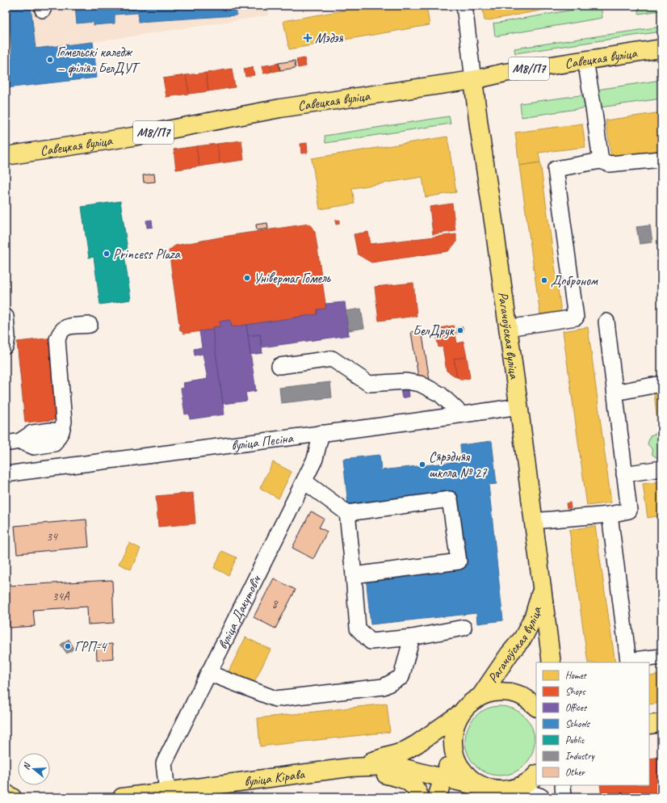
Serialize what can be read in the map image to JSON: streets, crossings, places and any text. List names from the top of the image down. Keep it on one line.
{"streets":{"main road":["Савецкая вуліца","М8/П7","Рагачоўская вуліца","вуліца Кірава"],"street":["вуліца Песіна","вуліца Дакутовіч"]},"crossings":[["Савецкая вуліца","Рагачоўская вуліца"],["Рагачоўская вуліца","вуліца Песіна"],["вуліца Песіна","вуліца Дакутовіч"],["вуліца Дакутовіч","вуліца Кірава"]],"places":{"health":["Мэдэя"],"other":["Гомельскі каледж — філіял БелДУТ","Princess Plaza","Універмаг Гомель","Доброном","БелДрук","Сярэдняя школа № 27","ГРП-4"]},"house_numbers":["34","34А","8"],"legend":["Homes","Shops","Offices","Schools","Public","Industry","Other"],"north":"left"}
